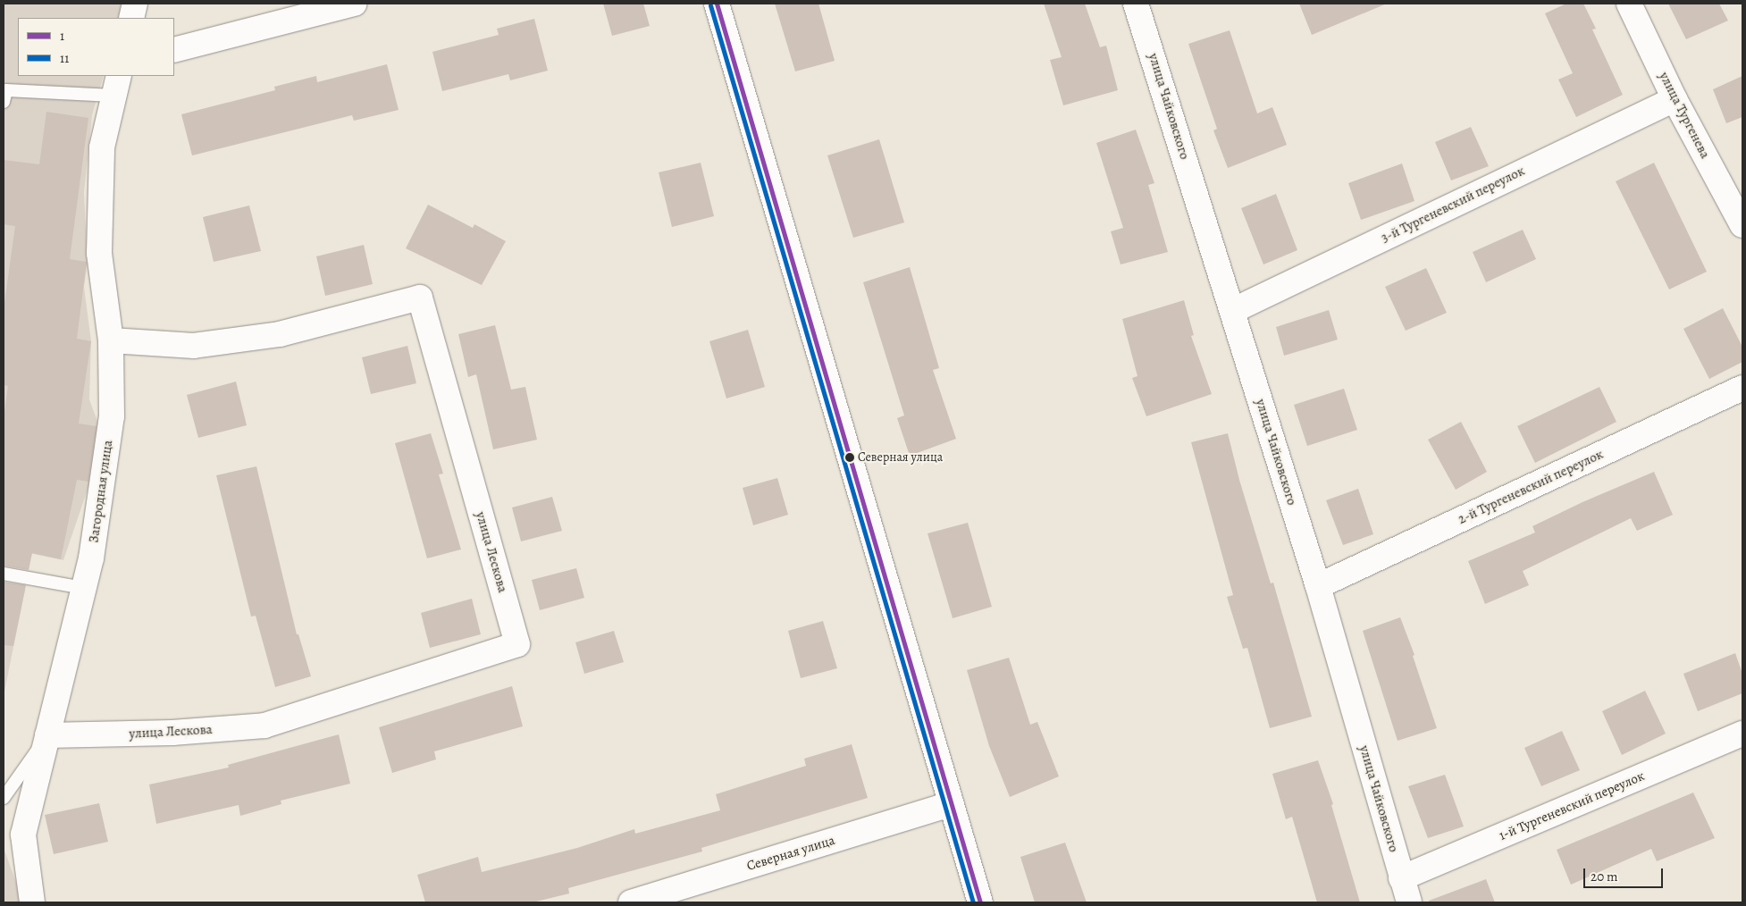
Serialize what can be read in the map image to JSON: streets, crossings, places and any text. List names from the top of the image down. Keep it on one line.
{"streets":{"street":["улица Чайковского","улица Тургенева","3-й Тургеневский переулок","2-й Тургеневский переулок","Загородная улица","улица Лескова","1-й Тургеневский переулок","Северная улица"]},"crossings":[["улица Чайковского","3-й Тургеневский переулок"],["улица Чайковского","2-й Тургеневский переулок"],["улица Чайковского","1-й Тургеневский переулок"],["улица Тургенева","3-й Тургеневский переулок"],["Загородная улица","улица Лескова"]],"places":["Северная улица"],"lines":["transit line 1","transit line 11"],"legend":["1","11"],"scale_bar":"20 m"}
